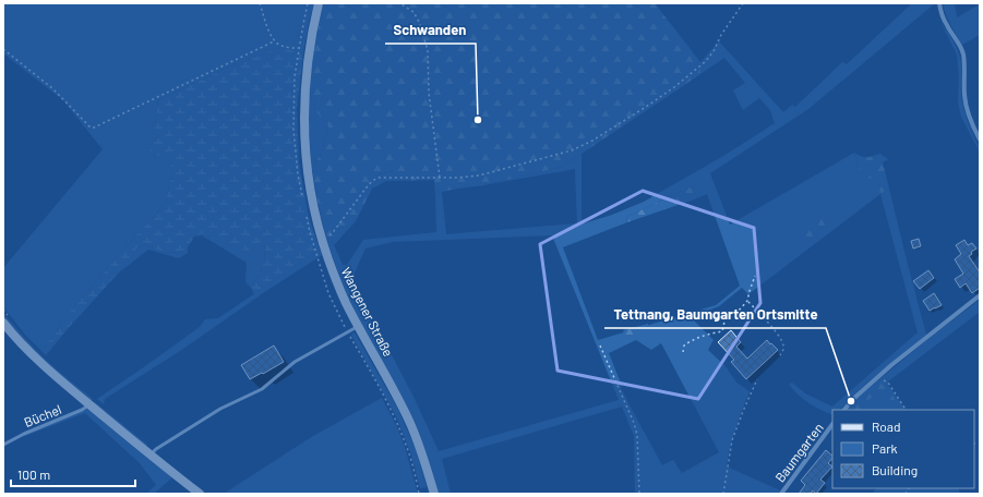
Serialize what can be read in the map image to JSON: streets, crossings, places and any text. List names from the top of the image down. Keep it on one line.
{"streets":{"main road":["Wangener Straße"],"street":["Baumgarten"],"lane":["Büchel"]},"places":["Schwanden","Tettnang, Baumgarten Ortsmitte"],"legend":["Road","Park","Building"],"scale_bar":"100 m"}
